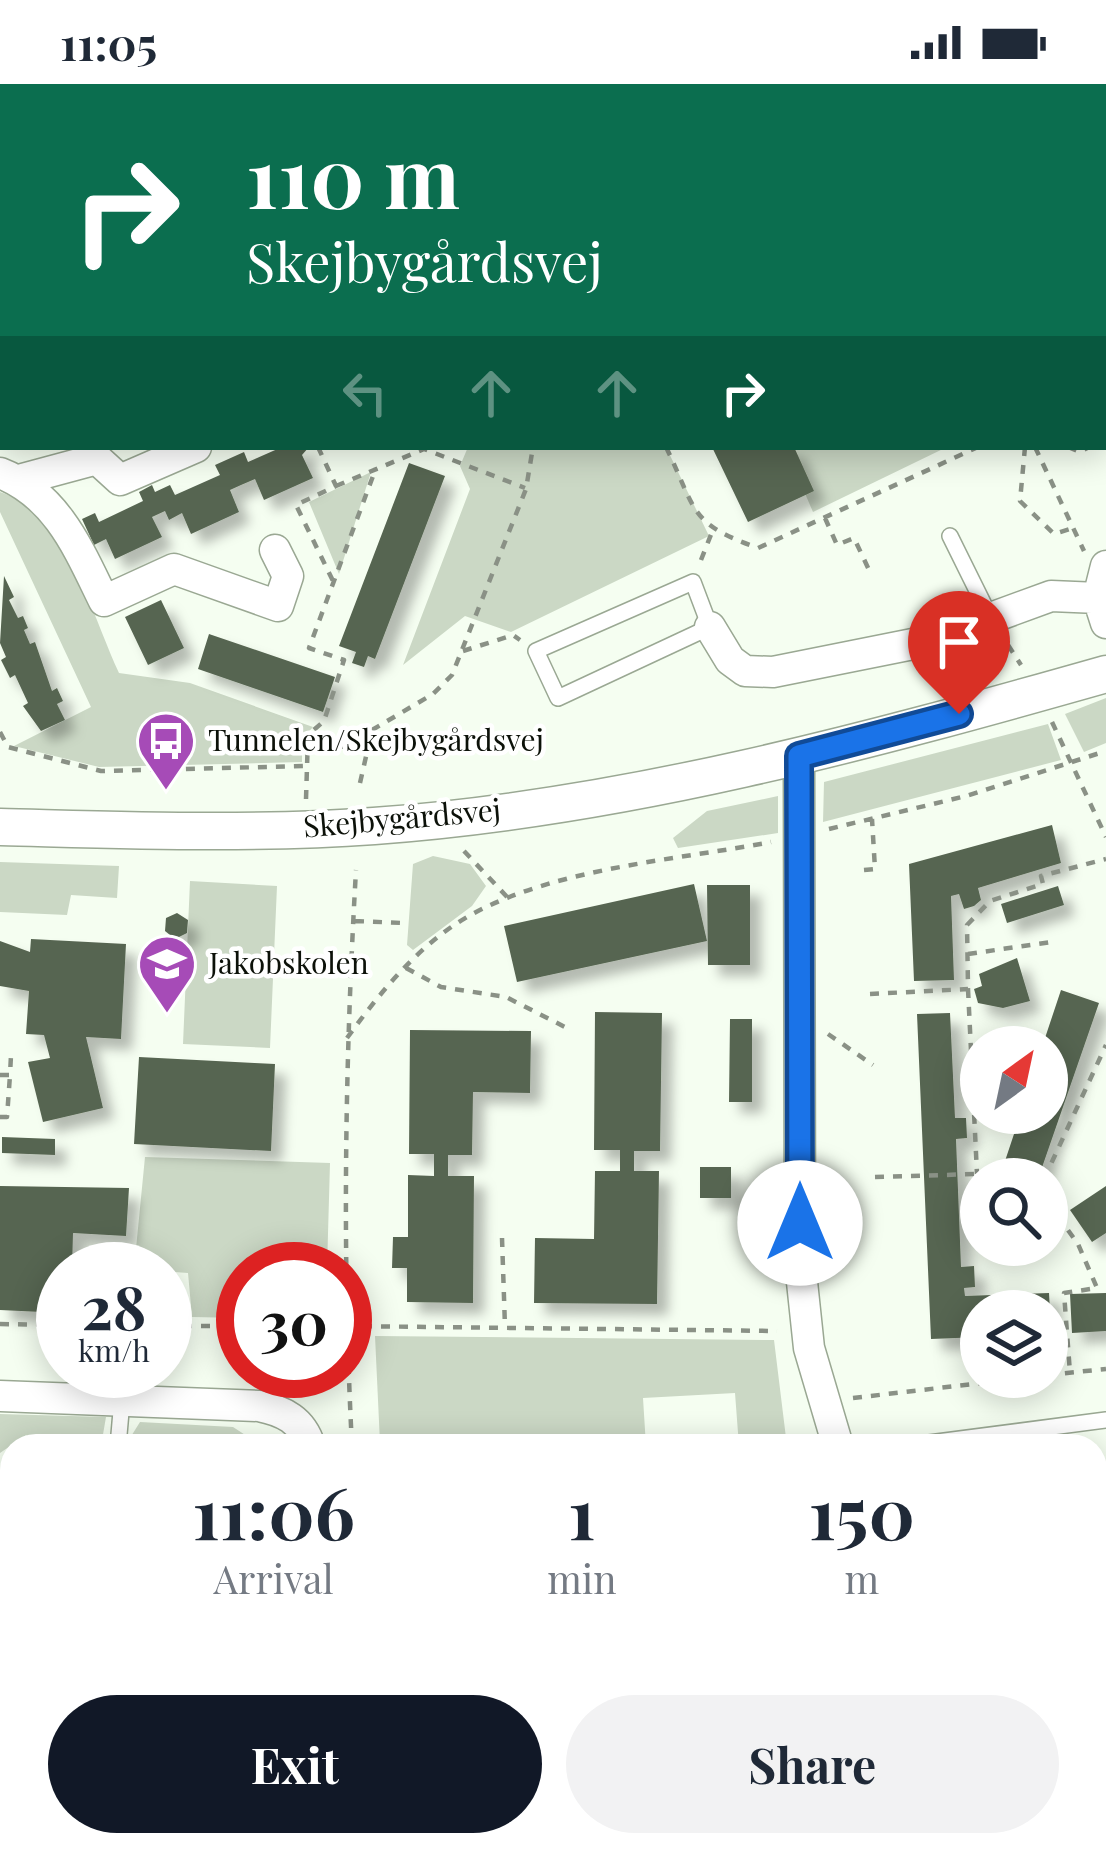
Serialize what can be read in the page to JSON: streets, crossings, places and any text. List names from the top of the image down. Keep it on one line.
{"streets":{"street":["Skejbygårdsvej"]},"places":{"bus stop":["Tunnelen/Skejbygårdsvej"],"school or university":["Jakobskolen"]},"north":"top right","page":{"status":"11:05","turn":["110 m","Skejbygårdsvej"],"speed":"28 km/h","limit":"30","eta":["11:06","Arrival","1","min","150","m"],"buttons":["Exit","Share"]}}
